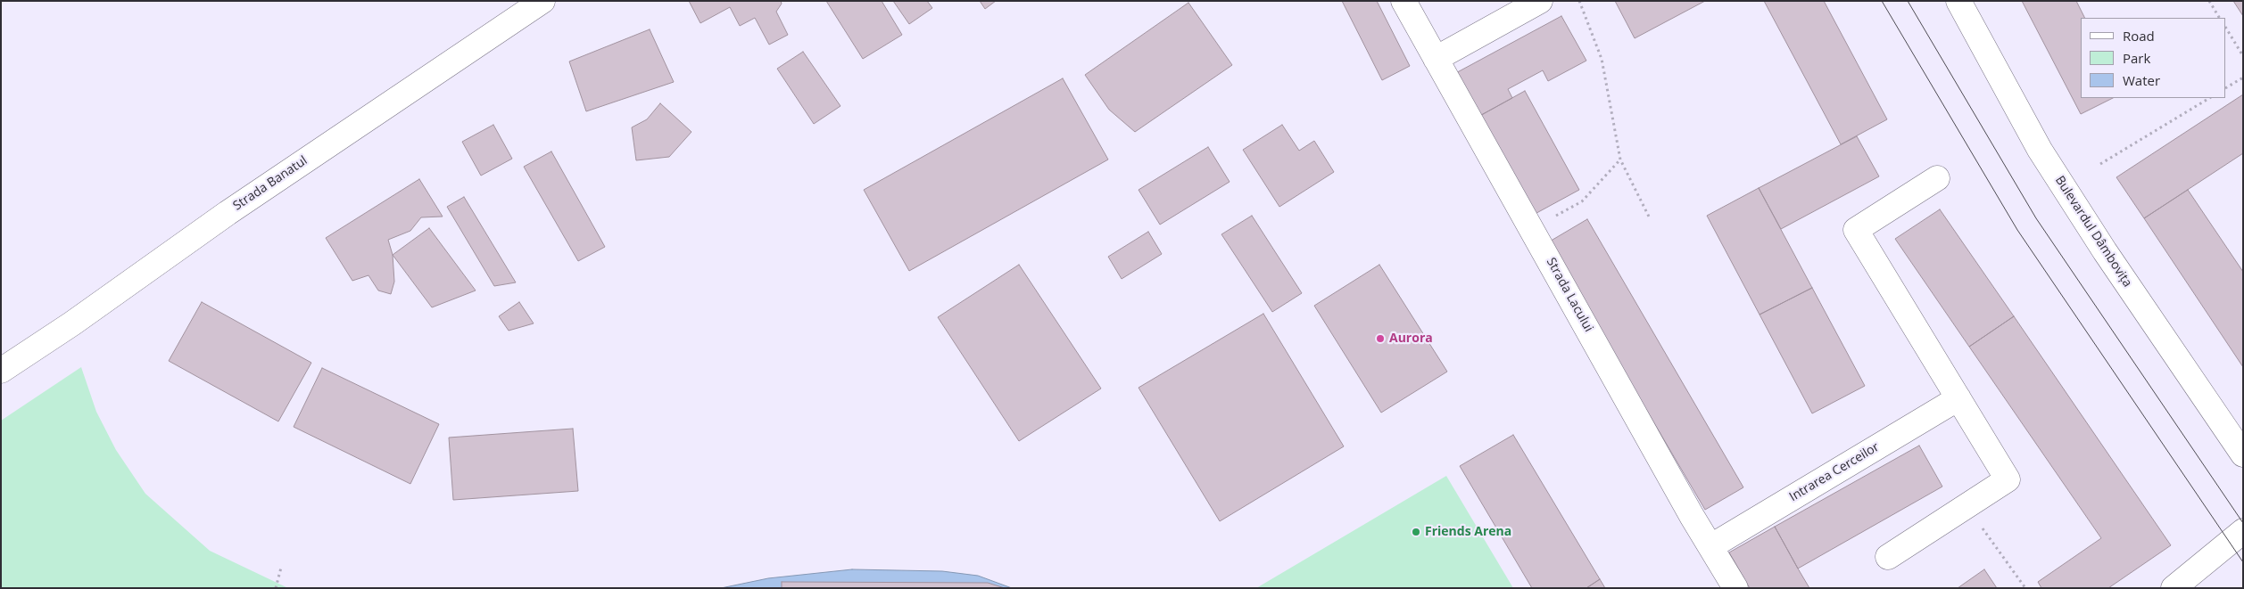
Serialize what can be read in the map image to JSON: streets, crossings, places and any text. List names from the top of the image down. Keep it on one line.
{"streets":{"main road":["Strada Banatul","Bulevardul Dâmbovița","Strada Lacului","Intrarea Cerceilor"]},"crossings":[["Strada Lacului","Intrarea Cerceilor"]],"places":["Aurora","Friends Arena"],"legend":["Road","Park","Water"]}
